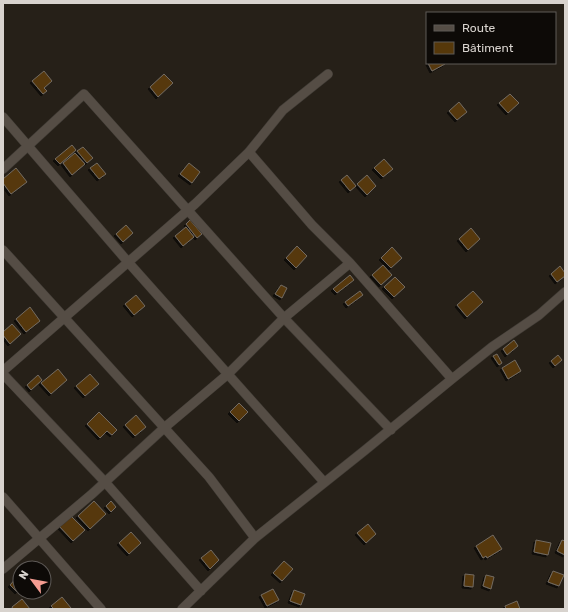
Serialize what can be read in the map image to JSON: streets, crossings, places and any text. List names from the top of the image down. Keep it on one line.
{"legend":["Route","Bâtiment"],"north":"top left"}
